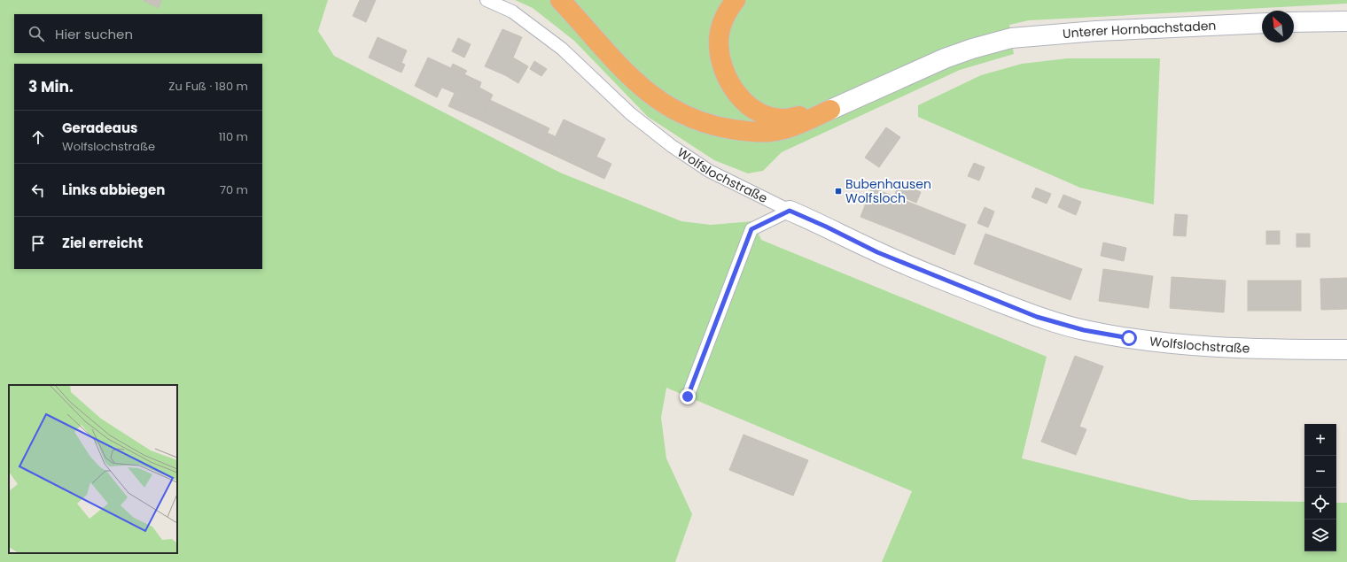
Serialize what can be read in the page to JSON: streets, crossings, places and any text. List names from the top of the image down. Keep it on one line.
{"streets":{"street":["Unterer Hornbachstaden","Wolfslochstraße"]},"places":{"transit":["Bubenhausen Wolfsloch"]},"north":"top left","page":{"search":"Hier suchen","heading":["3 Min.","Zu Fuß · 180 m"],"list":[["Geradeaus","Wolfslochstraße","110 m"],["Links abbiegen","70 m"],"Ziel erreicht"],"map_buttons":["+","−"]}}
